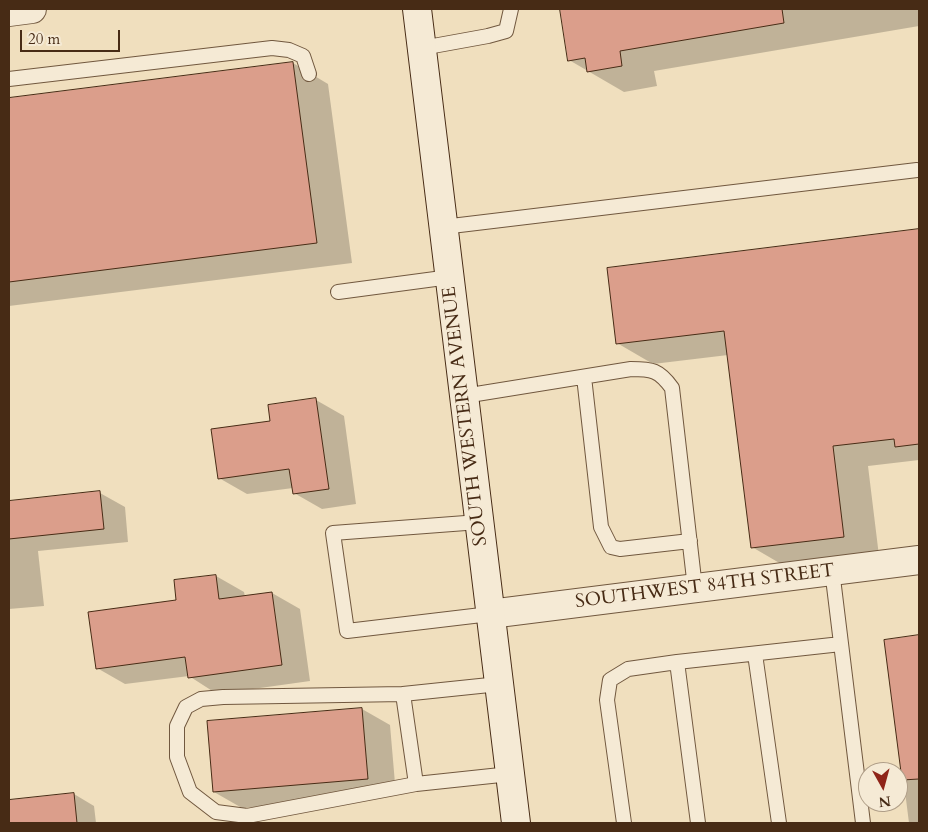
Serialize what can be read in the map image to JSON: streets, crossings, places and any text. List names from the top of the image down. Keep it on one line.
{"streets":{"main road":["SOUTH WESTERN AVENUE","SOUTHWEST 84TH STREET"]},"crossings":[["SOUTH WESTERN AVENUE","SOUTHWEST 84TH STREET"]],"scale_bar":"20 m","north":"bottom"}
